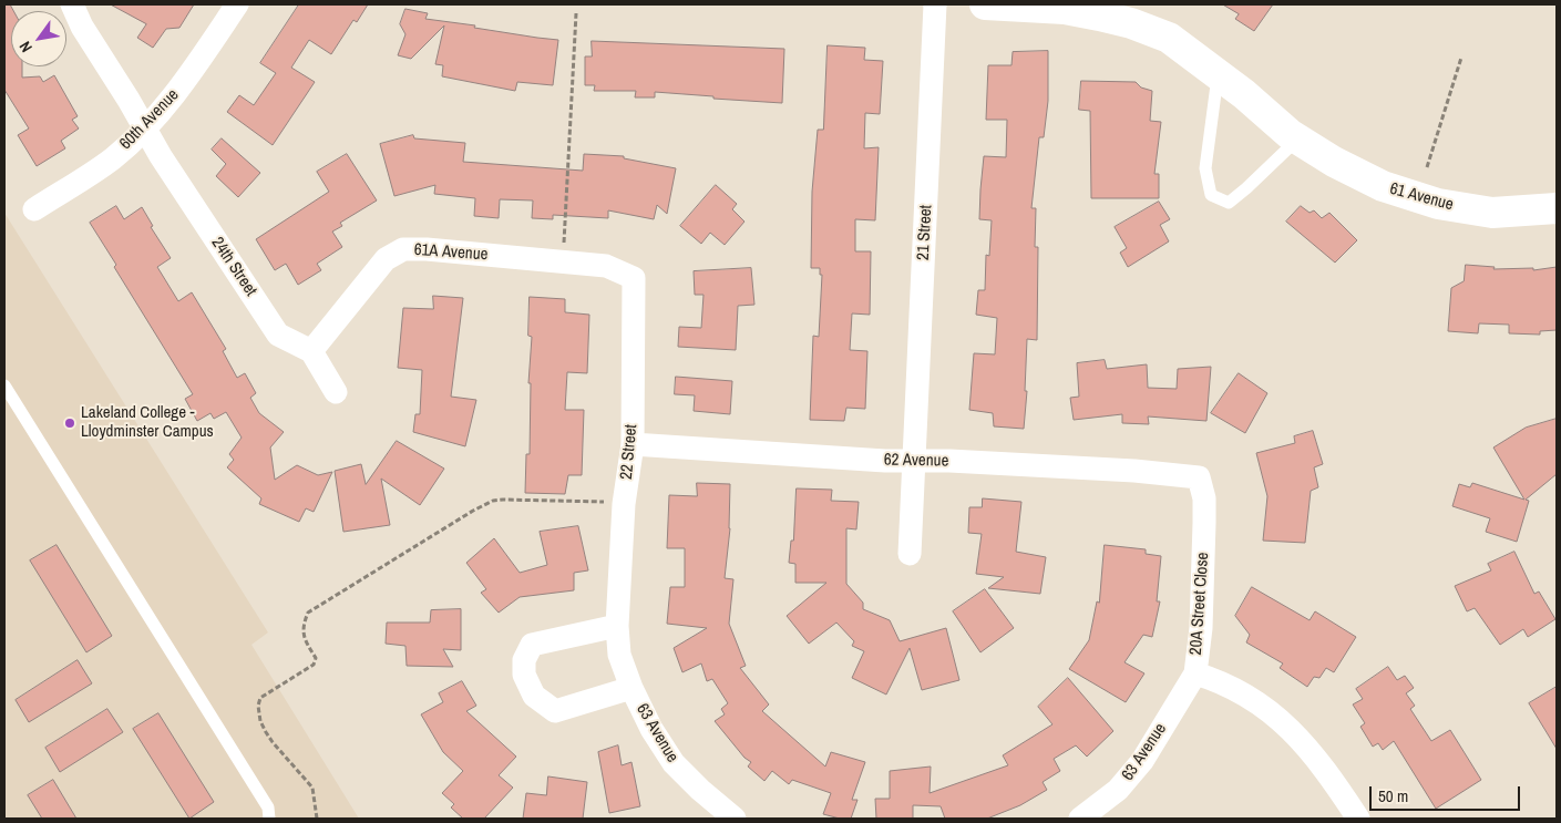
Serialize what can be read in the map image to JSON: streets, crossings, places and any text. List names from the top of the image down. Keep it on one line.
{"streets":{"street":["60th Avenue","61 Avenue","21 Street","61A Avenue","24th Street","22 Street","62 Avenue","20A Street Close","63 Avenue"]},"crossings":[["60th Avenue","24th Street"],["21 Street","62 Avenue"],["61A Avenue","24th Street"],["61A Avenue","22 Street"],["22 Street","62 Avenue"],["22 Street","63 Avenue"],["62 Avenue","20A Street Close"],["20A Street Close","63 Avenue"]],"places":["Lakeland College - Lloydminster Campus"],"scale_bar":"50 m","north":"bottom left"}
